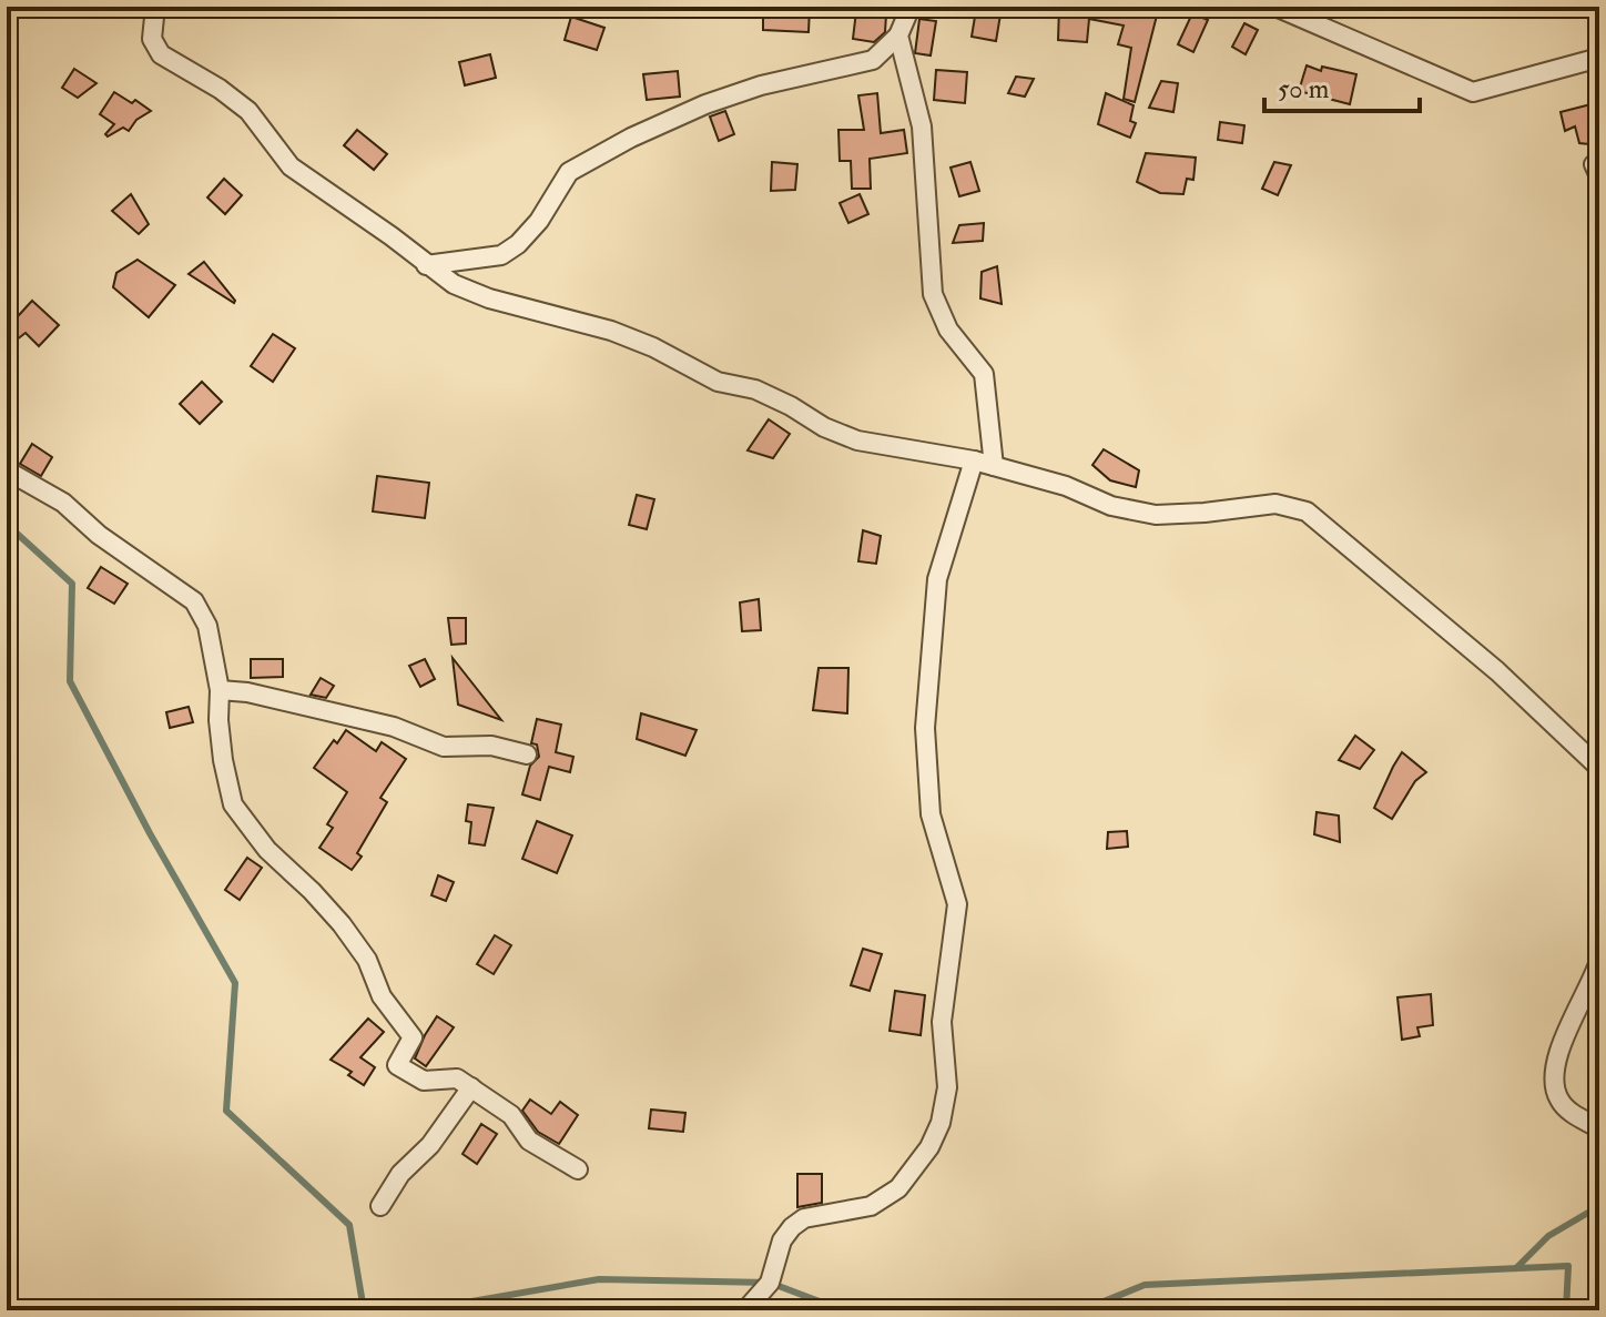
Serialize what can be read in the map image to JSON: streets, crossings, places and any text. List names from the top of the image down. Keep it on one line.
{"scale_bar":"50 m"}
